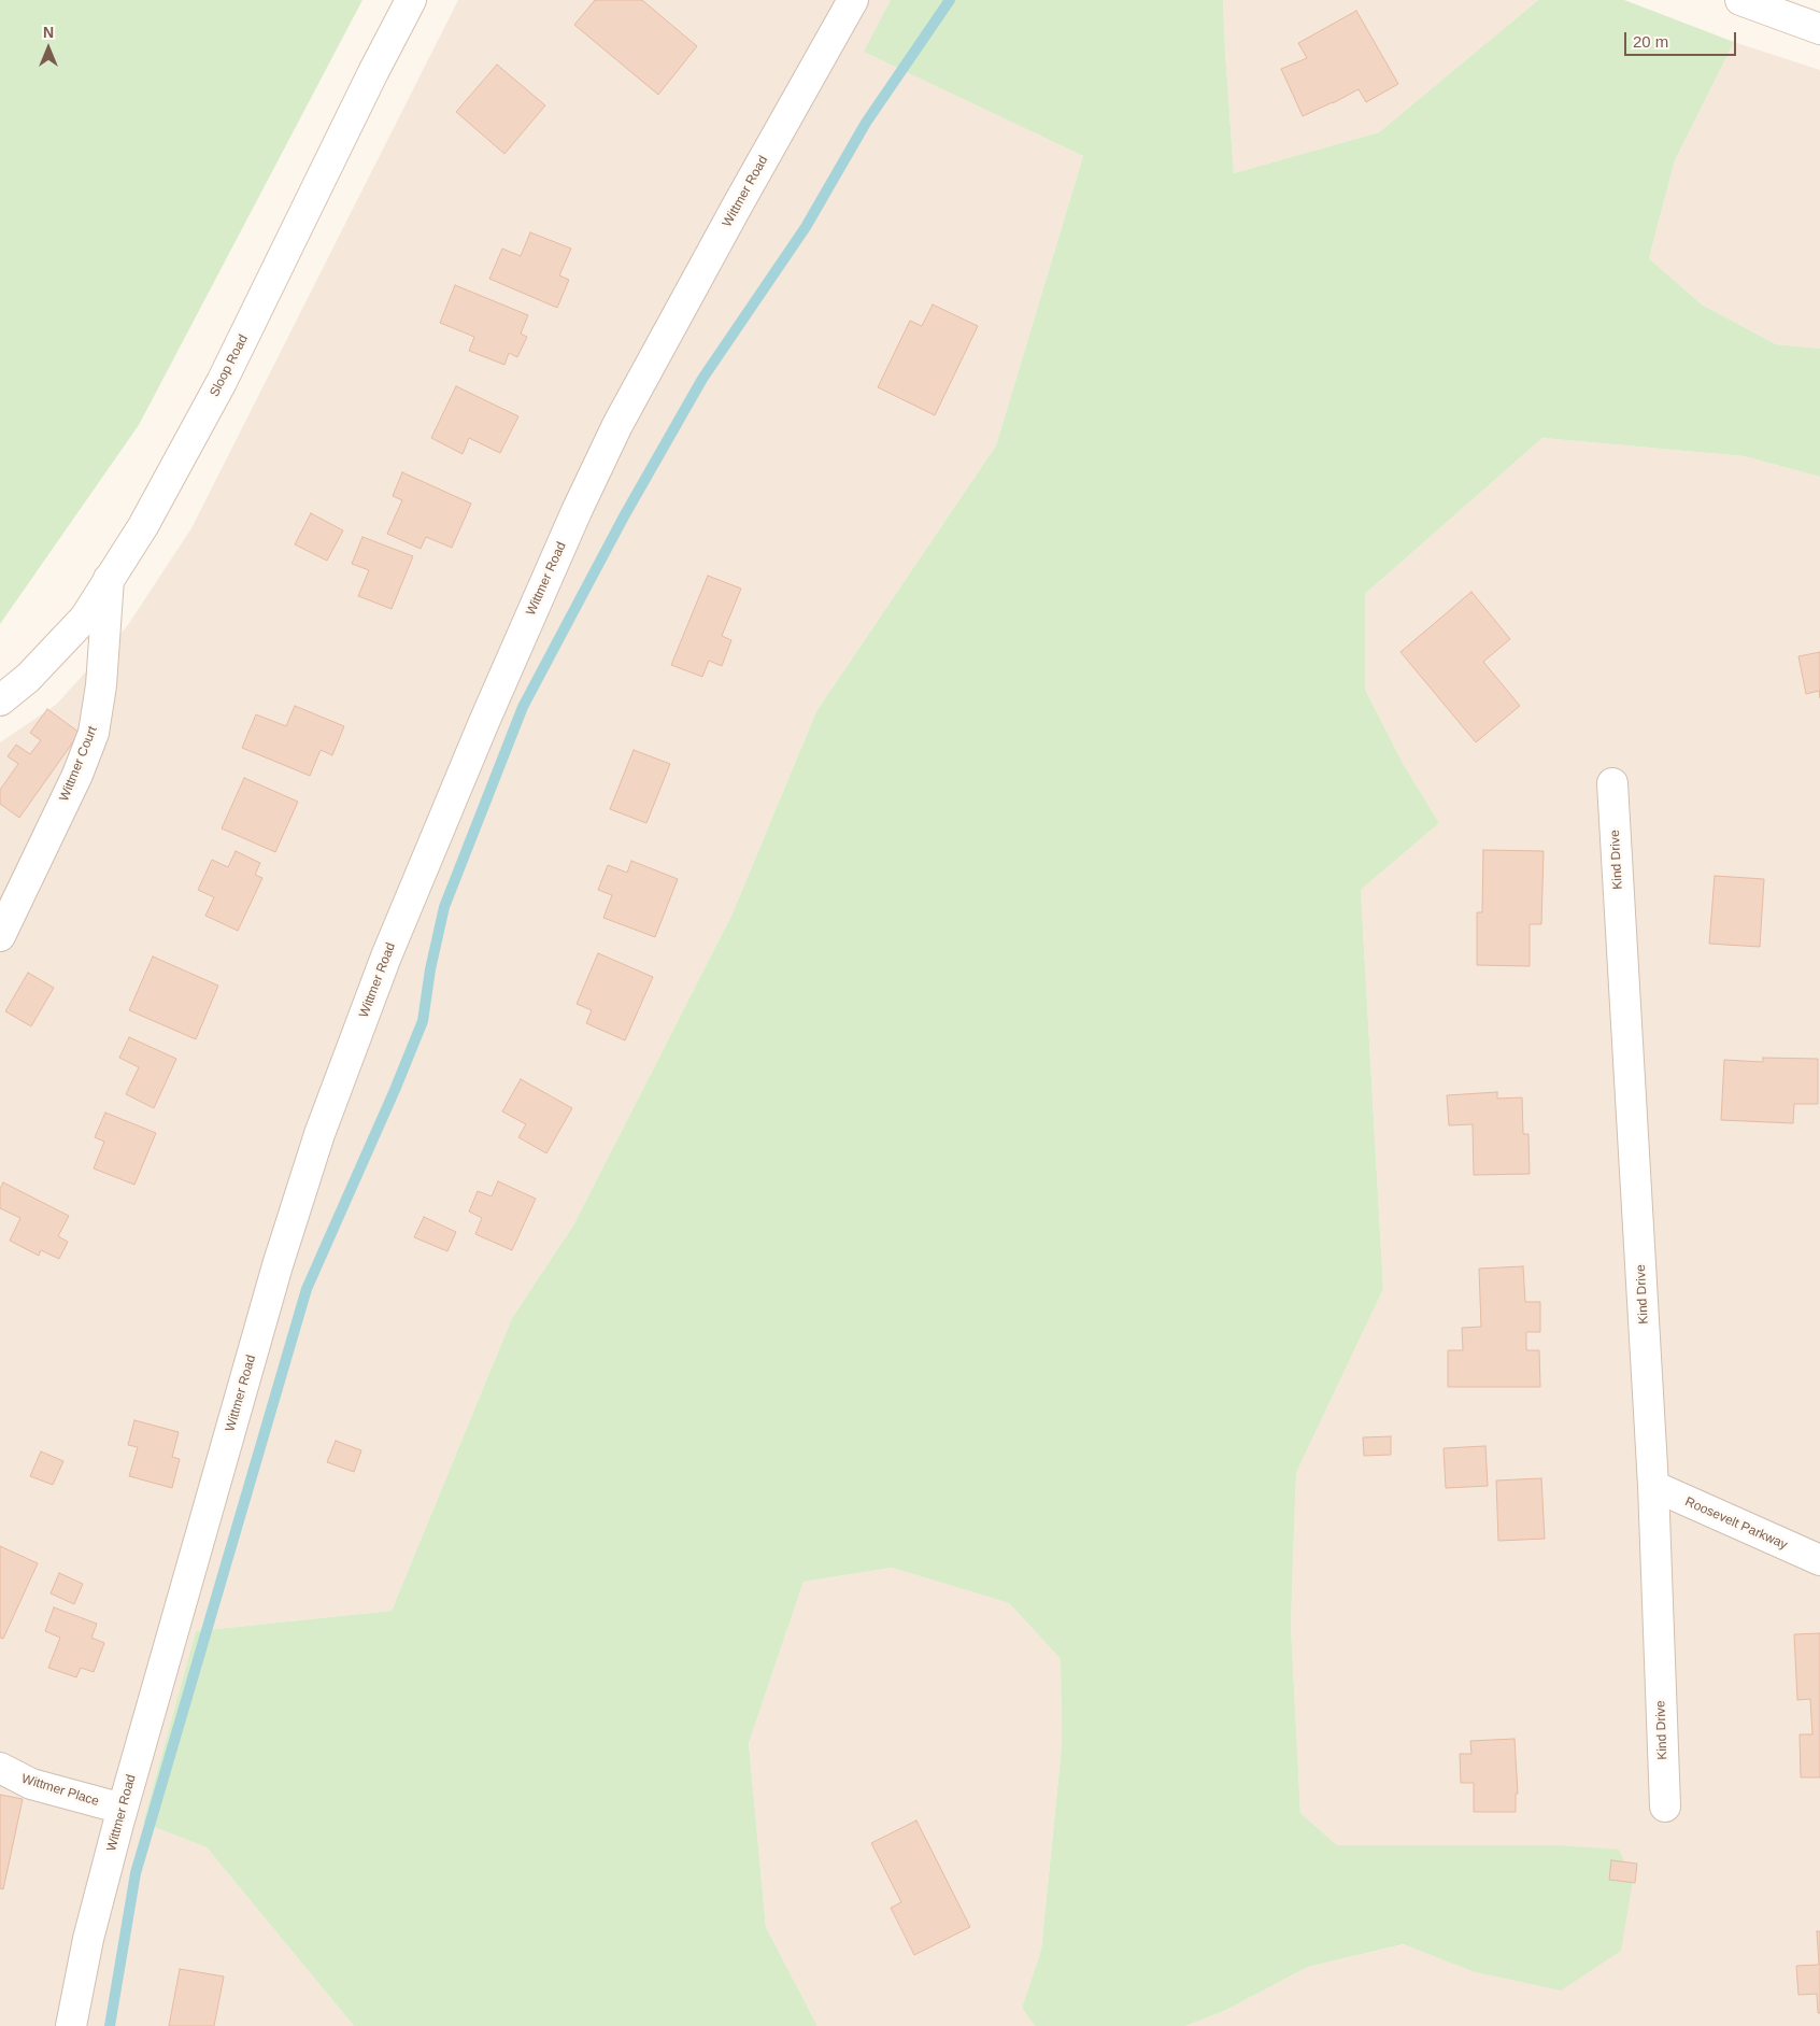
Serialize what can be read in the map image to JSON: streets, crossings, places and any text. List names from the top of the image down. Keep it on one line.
{"streets":{"street":["Wittmer Road","Sloop Road","Wittmer Court","Kind Drive","Roosevelt Parkway","Wittmer Place"]},"crossings":[["Wittmer Road","Wittmer Place"],["Sloop Road","Wittmer Court"],["Kind Drive","Roosevelt Parkway"]],"scale_bar":"20 m","north":"top"}
